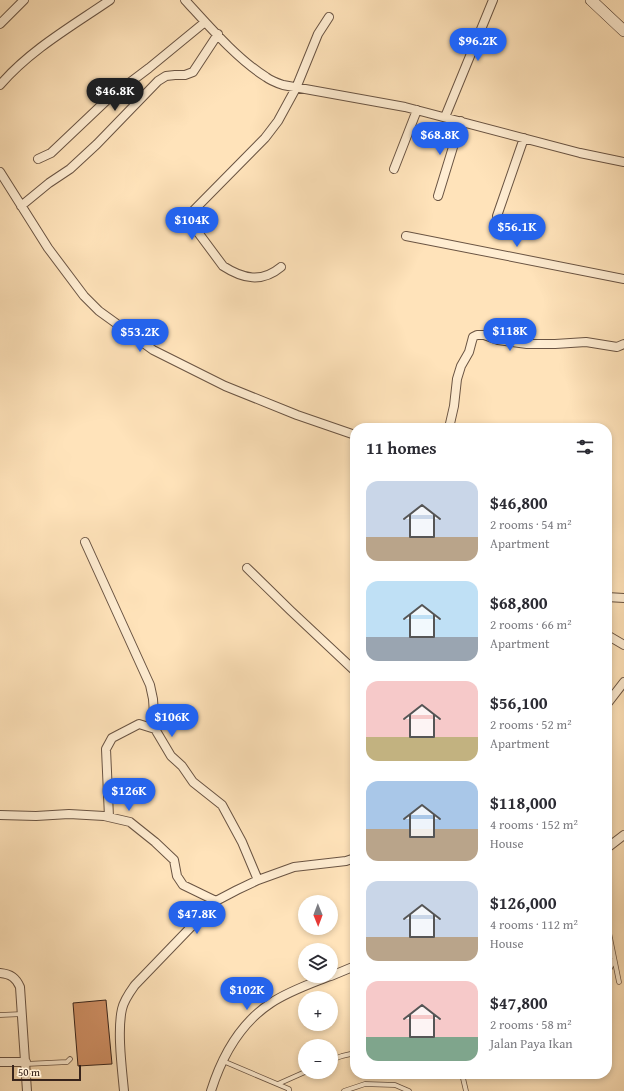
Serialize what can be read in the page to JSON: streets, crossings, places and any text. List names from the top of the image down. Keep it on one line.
{"scale_bar":"50 m","north":"bottom","page":{"price":["$96.2K","$46.8K","$68.8K","$104K","$56.1K","$118K","$53.2K","$106K","$126K","$47.8K","$102K"],"heading":"11 homes","list":[{"name":"$46,800","note":"2 rooms · 54 m² · Apartment"},{"name":"$68,800","note":"2 rooms · 66 m² · Apartment"},{"name":"$56,100","note":"2 rooms · 52 m² · Apartment"},{"name":"$118,000","note":"4 rooms · 152 m² · House"},{"name":"$126,000","note":"4 rooms · 112 m² · House"},{"name":"$47,800","note":"2 rooms · 58 m² · Jalan Paya Ikan"}],"map_buttons":["+","−"],"scale":"50 m"}}
